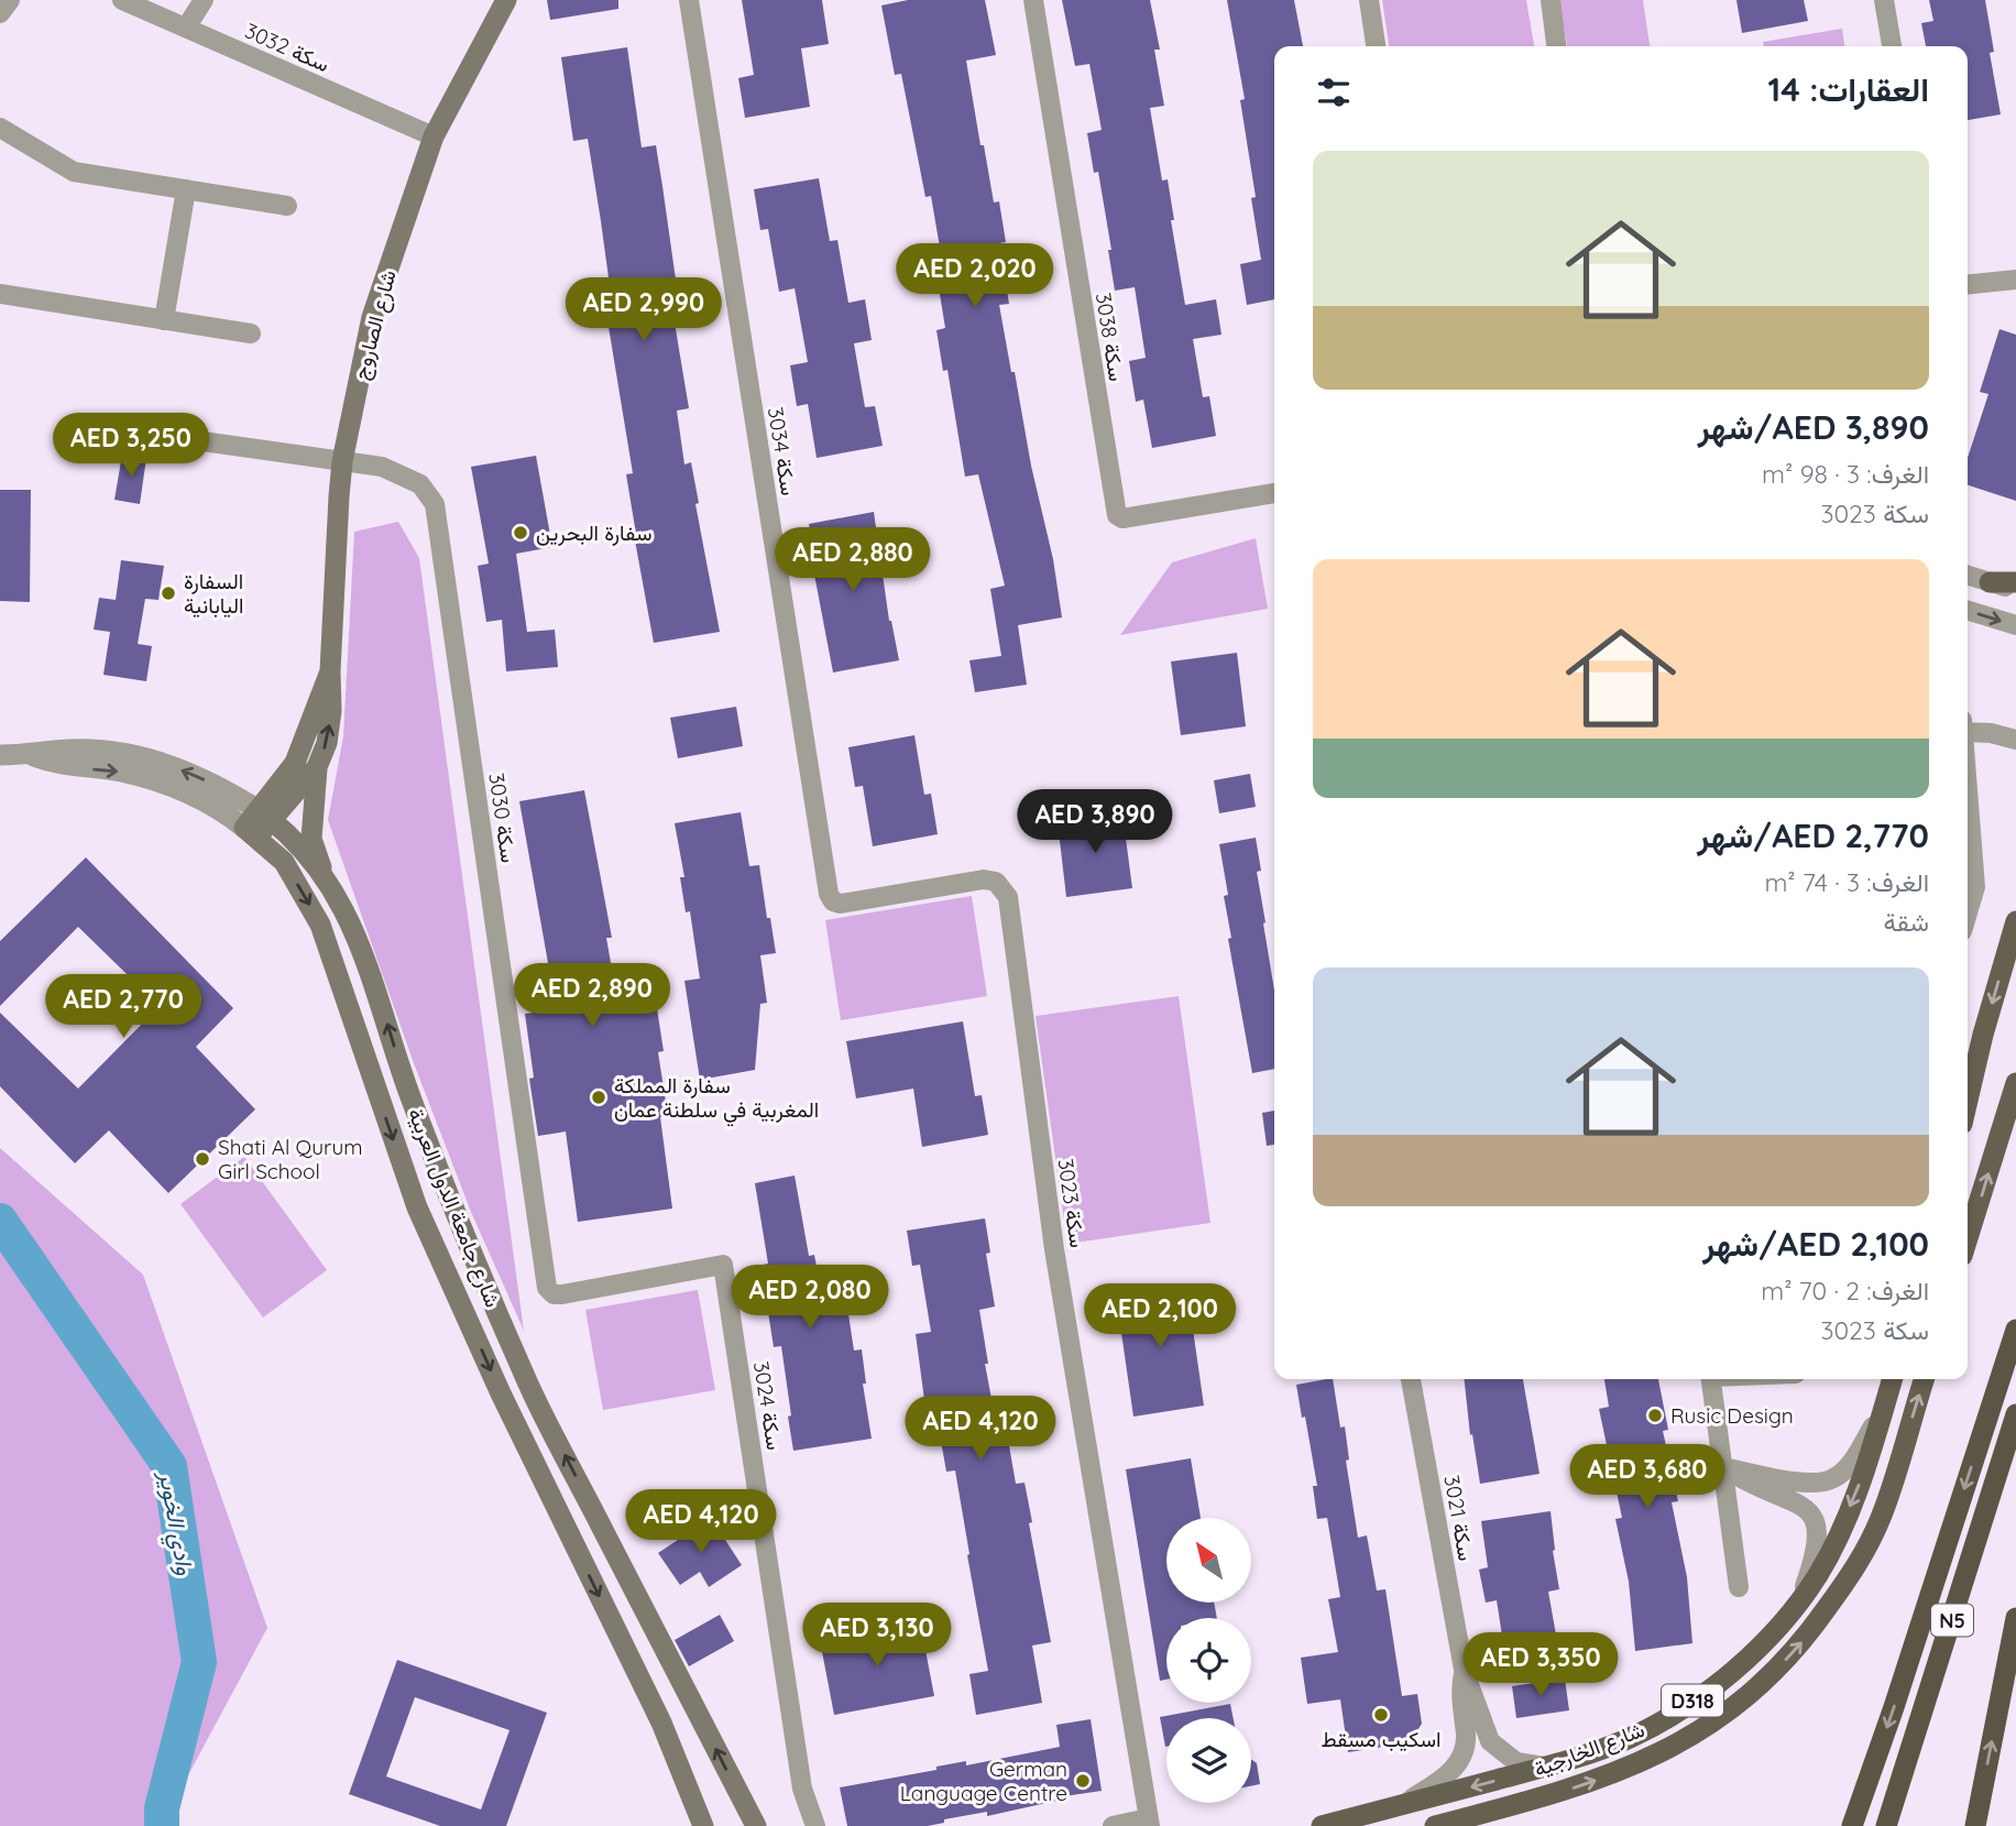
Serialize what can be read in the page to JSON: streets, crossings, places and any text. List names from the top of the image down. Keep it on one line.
{"streets":{"highway":["N5"],"main road":["شارع الصاروج","شارع جامعة الدول العربية","D318","شارع الخارجية"],"street":["سكة 3032","سكة 3038","سكة 3034","سكة 3030","سكة 3023","سكة 3024","سكة 3021"]},"crossings":[["سكة 3032","شارع الصاروج"],["شارع الصاروج","سكة 3030"],["شارع الصاروج","شارع جامعة الدول العربية"],["سكة 3034","سكة 3023"],["سكة 3030","سكة 3024"],["سكة 3021","شارع الخارجية"]],"water":["وادي الخوير"],"places":["سفارة البحرين","السفارة اليابانية","سفارة المملكة المغربية في سلطنة عمان","Shati Al Qurum Girl School","Rusic Design","اسكيب مسقط","German Language Centre"],"north":"top left","page":{"heading":"العقارات: 14","list":[{"name":"AED 3,890/شهر","note":"الغرف: 3 · 98 m² · سكة 3023"},{"name":"AED 2,770/شهر","note":"الغرف: 3 · 74 m² · شقة"},{"name":"AED 2,100/شهر","note":"الغرف: 2 · 70 m² · سكة 3023"}],"price":["AED 2,020","AED 2,990","AED 3,250","AED 2,880","AED 3,890","AED 2,890","AED 2,770","AED 2,080","AED 2,100","AED 4,120","AED 3,680","AED 4,120","AED 3,130","AED 3,350"]}}
